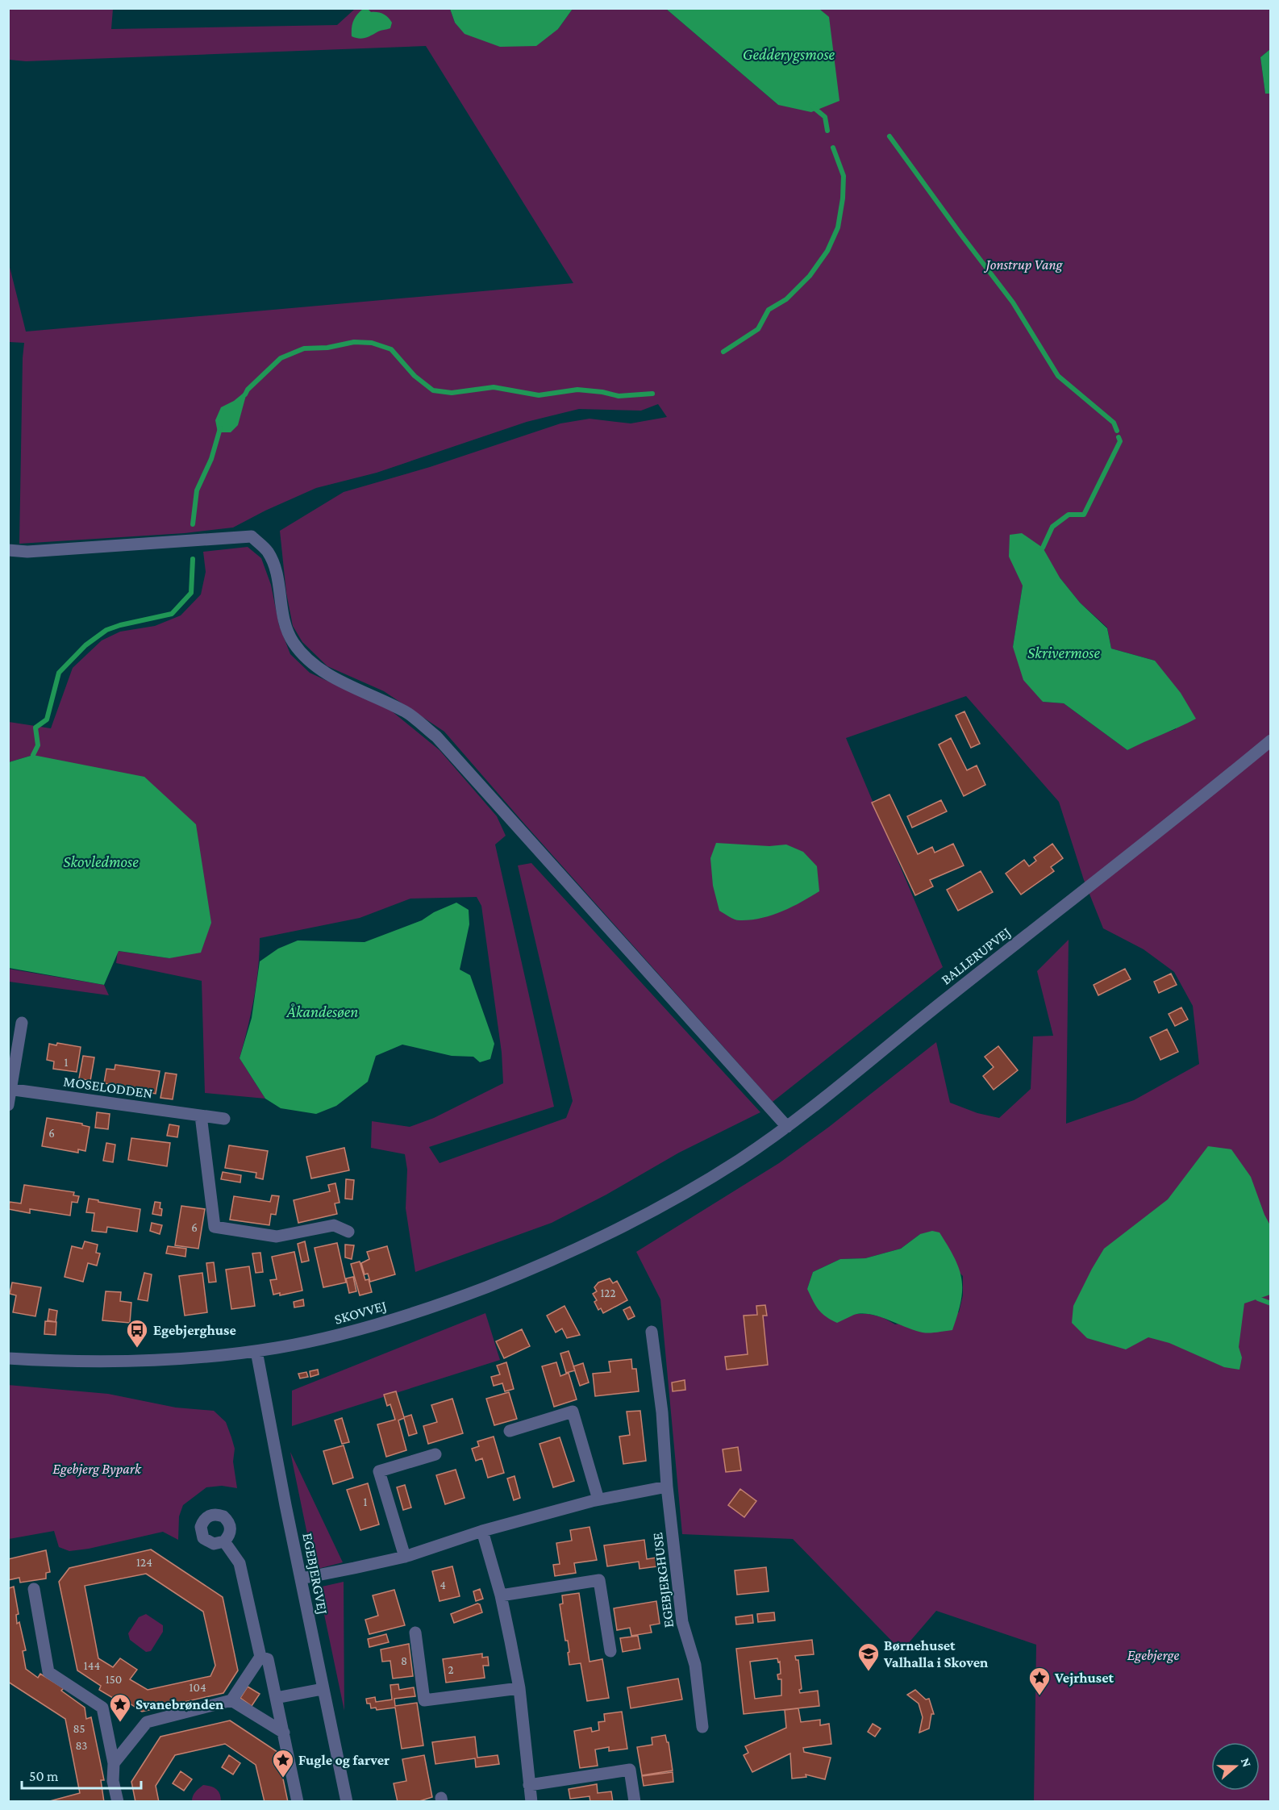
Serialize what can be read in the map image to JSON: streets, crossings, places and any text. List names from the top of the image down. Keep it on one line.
{"streets":{"street":["BALLERUPVEJ","MOSELODDEN","SKOVVEJ","EGEBJERGVEJ","EGEBJERGHUSE"]},"crossings":[["BALLERUPVEJ","SKOVVEJ"],["SKOVVEJ","EGEBJERGVEJ"]],"water":["Gedderygsmose","Skrivermose","Skovledmose","Åkandesøen"],"parks":["Jonstrup Vang","Egebjerg Bypark","Egebjerge"],"places":{"bus stop":["Egebjerghuse"],"school or university":["Børnehuset Valhalla i Skoven"],"place":["Vejrhuset","Svanebrønden","Fugle og farver"]},"house_numbers":["1","6","6","122","1","124","4","8","144","2","150","104","85","83"],"scale_bar":"50 m","north":"right"}
